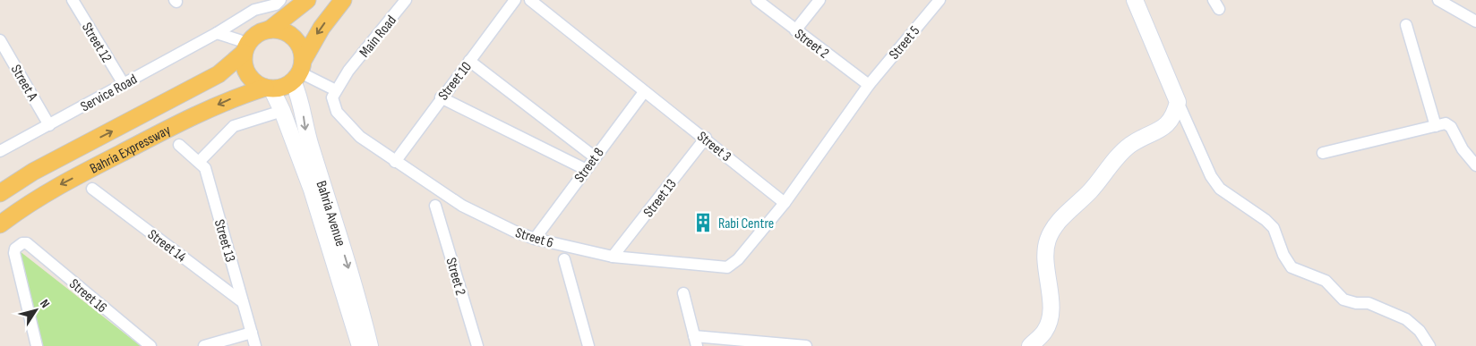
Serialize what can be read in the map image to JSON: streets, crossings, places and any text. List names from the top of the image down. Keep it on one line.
{"streets":{"main road":["Bahria Expressway"],"street":["Main Road","Street 12","Street 5","Street 2","Street 10","Street A","Service Road","Street 3","Street 8","Street 13","Bahria Avenue","Street 6","Street 14","Street 16"]},"crossings":[["Main Road","Street 6"],["Street 12","Service Road"],["Street 5","Street 2"],["Street 10","Street 6"],["Street A","Service Road"],["Street 3","Street 8"],["Street 3","Street 13"],["Street 3","Street 6"],["Bahria Expressway","Bahria Avenue"],["Street 8","Street 6"],["Street 13","Street 6"],["Street 13","Street 14"]],"places":{"building":["Rabi Centre"]},"north":"top right"}
